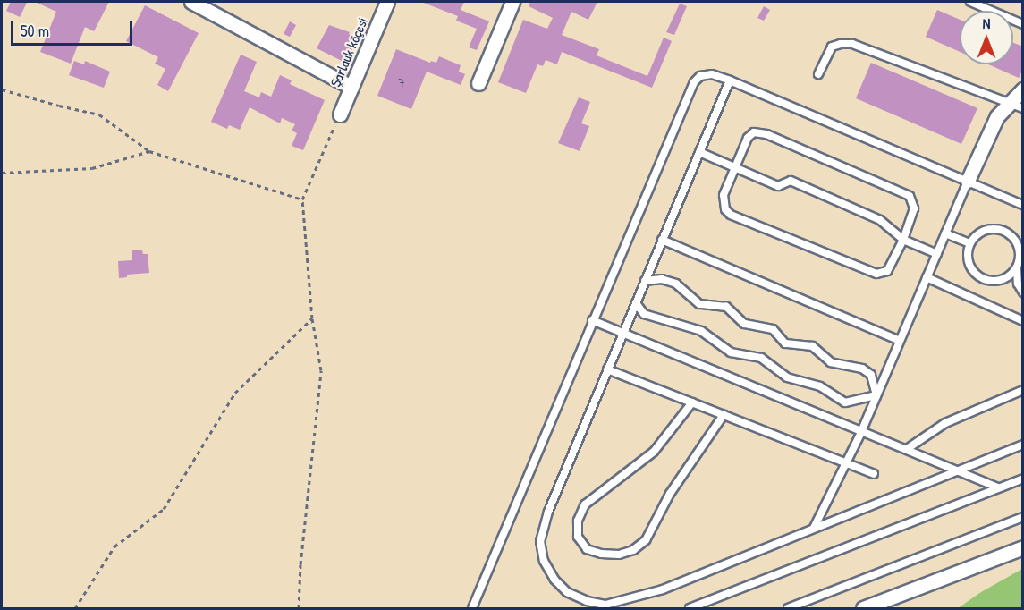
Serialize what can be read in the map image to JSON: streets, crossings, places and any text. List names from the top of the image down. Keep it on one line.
{"streets":{"street":["Şarlauk köçesi"]},"house_numbers":["7"],"scale_bar":"50 m","north":"top"}
